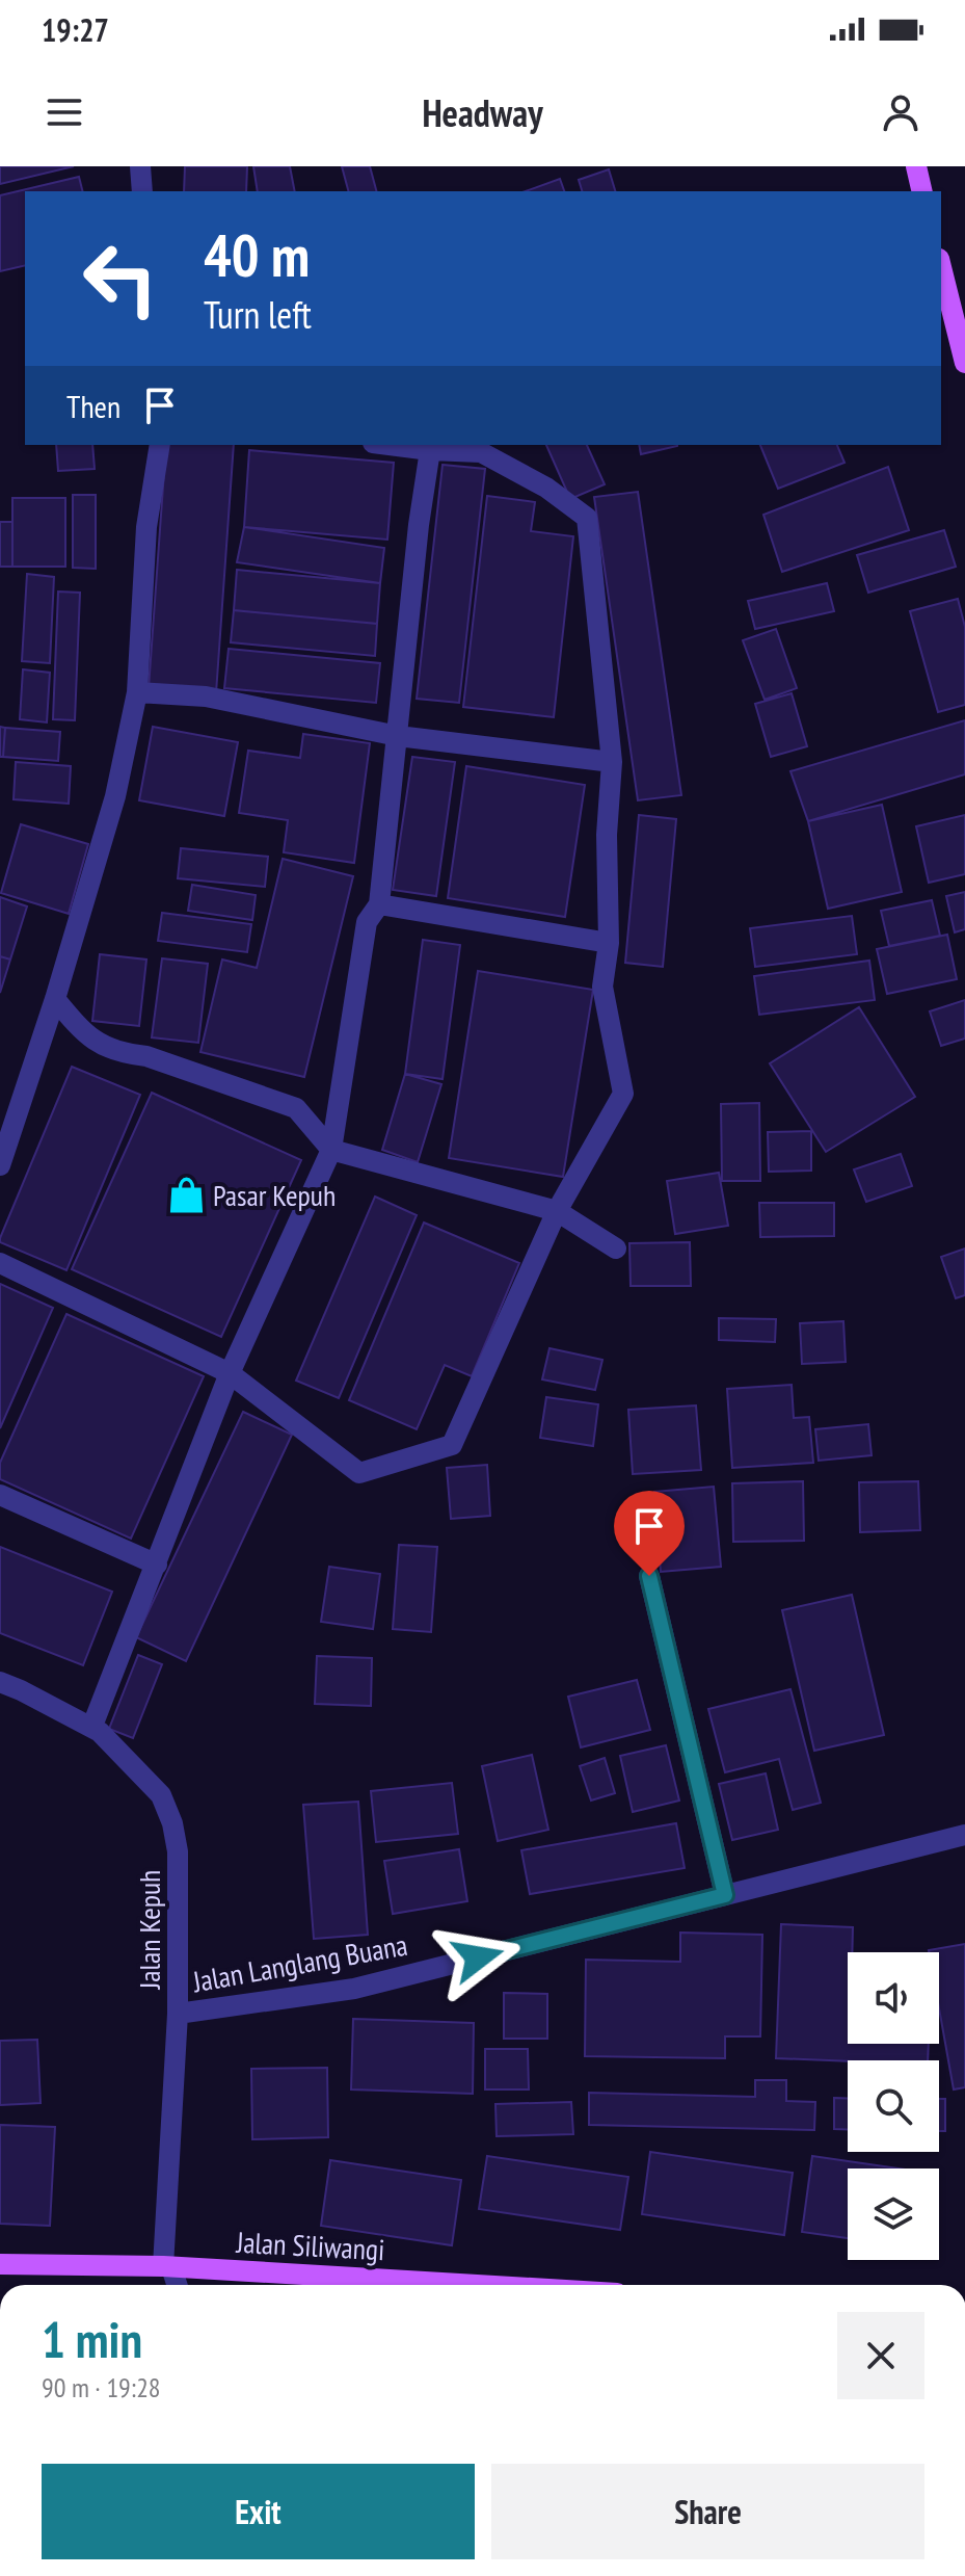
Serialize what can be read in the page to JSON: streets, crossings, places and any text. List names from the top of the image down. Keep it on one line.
{"streets":{"main road":["Jalan Siliwangi"],"street":["Jalan Kepuh","Jalan Langlang Buana"]},"crossings":[["Jalan Kepuh","Jalan Langlang Buana"],["Jalan Kepuh","Jalan Siliwangi"]],"places":{"shop":["Pasar Kepuh"]},"page":{"status":"19:27","header":"Headway","turn":["40 m","Turn left"],"then":"Then","heading":["1 min","90 m · 19:28"],"buttons":["Exit","Share"]}}
